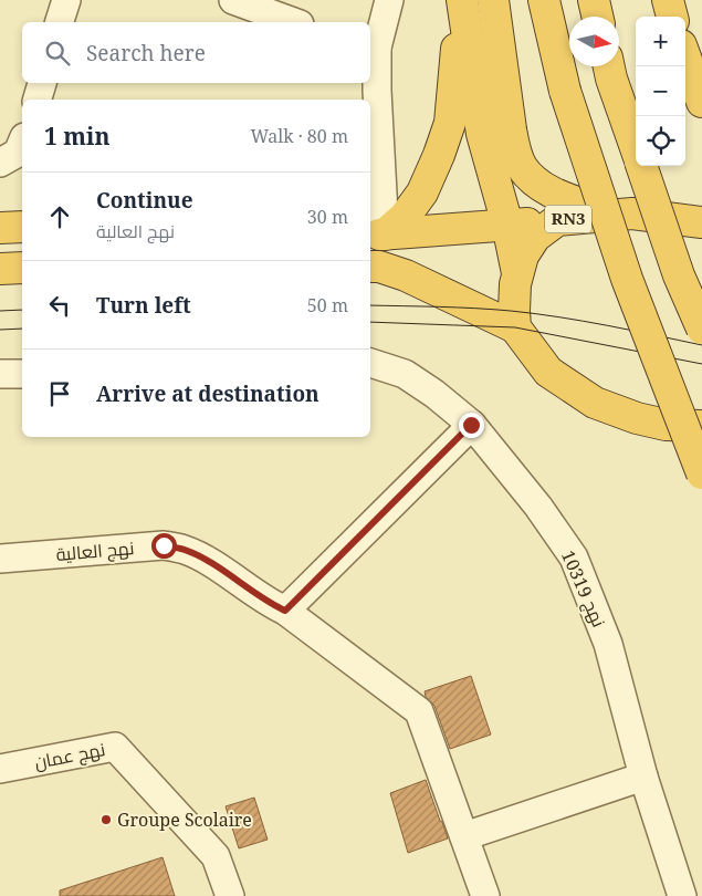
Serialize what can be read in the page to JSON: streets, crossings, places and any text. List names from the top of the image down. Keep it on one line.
{"streets":{"highway":["RN3"],"street":["نهج العالية","نهج 10319","نهج عمان"]},"places":["Groupe Scolaire"],"north":"right","page":{"map_buttons":["+","−"],"search":"Search here","heading":["1 min","Walk · 80 m"],"list":[["Continue","نهج العالية","30 m"],["Turn left","50 m"],"Arrive at destination"]}}
